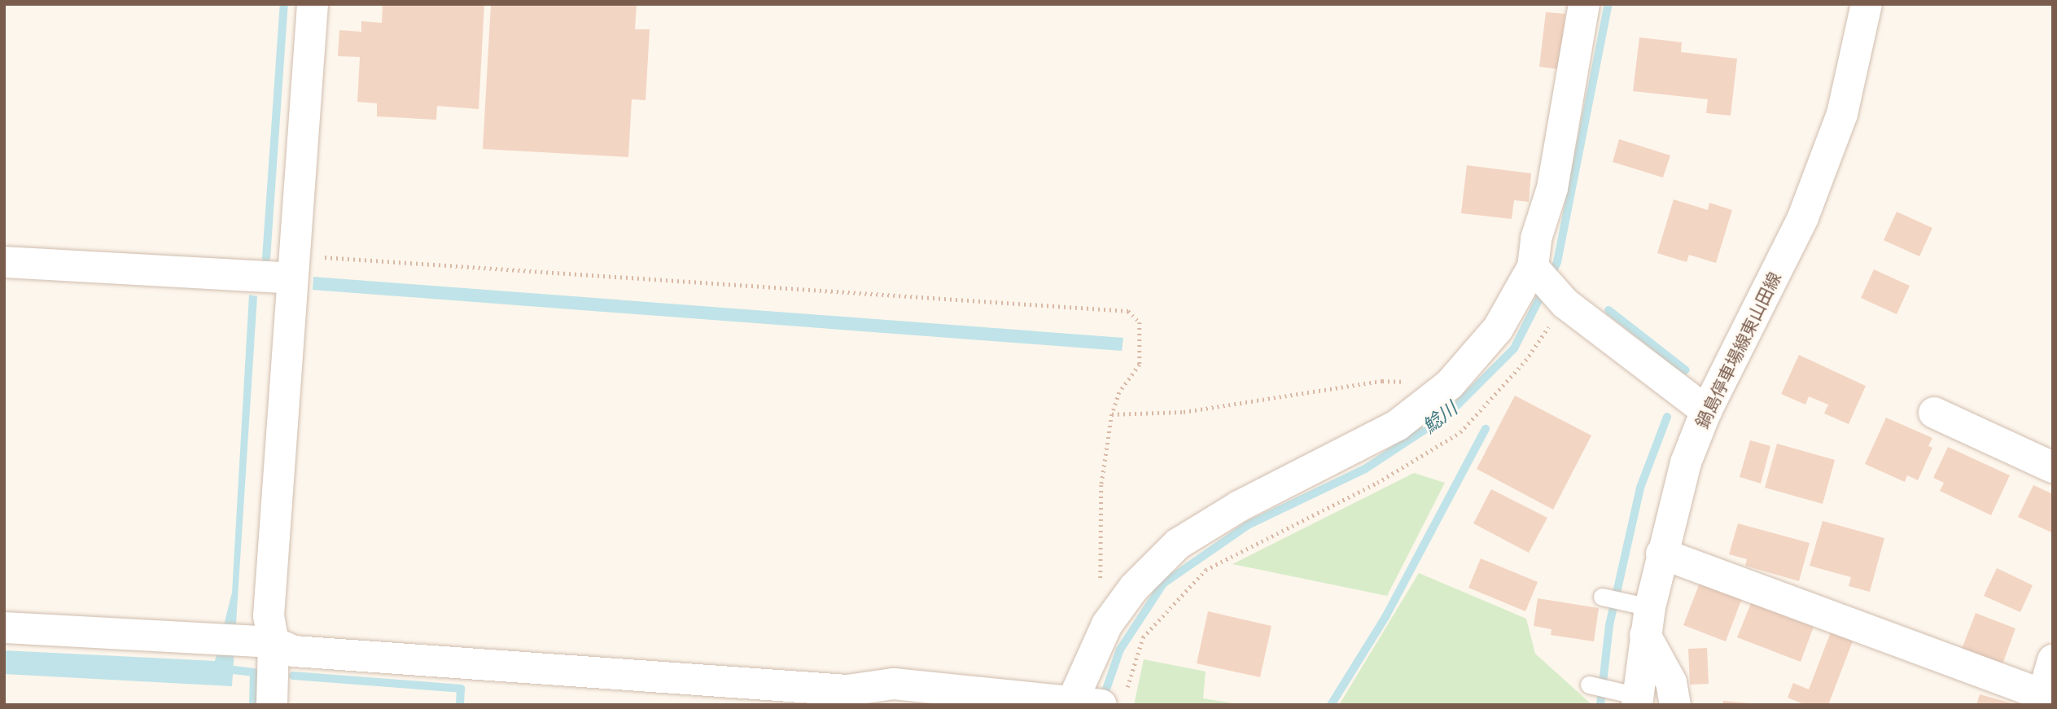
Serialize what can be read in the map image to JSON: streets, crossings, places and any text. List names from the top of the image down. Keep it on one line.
{"streets":{"street":["鍋島停車場線東山田線"]},"water":["鯰川"]}
